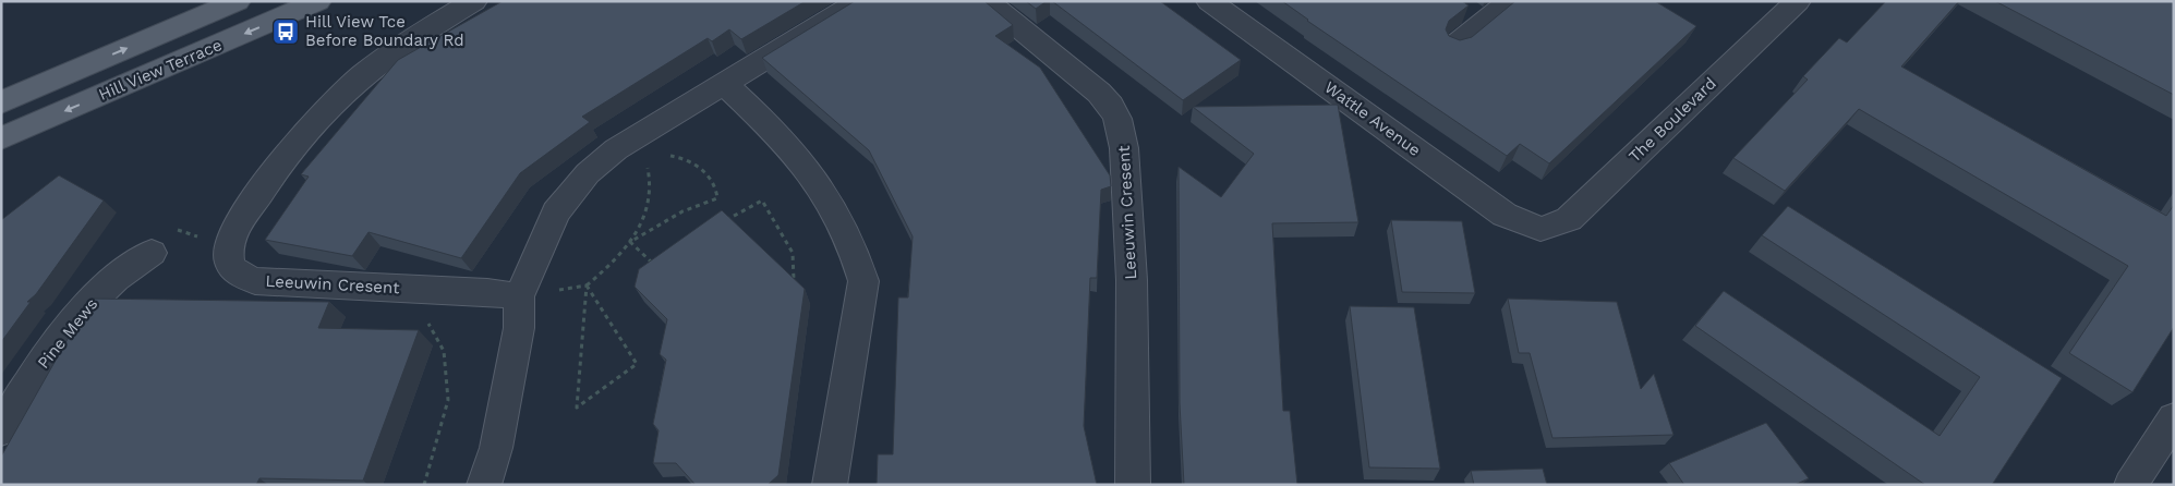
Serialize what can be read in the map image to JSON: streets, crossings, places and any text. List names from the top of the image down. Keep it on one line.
{"streets":{"main road":["Hill View Terrace"],"street":["Wattle Avenue","The Boulevard","Leeuwin Cresent","Pine Mews"]},"crossings":[["Wattle Avenue","The Boulevard"]],"places":{"bus stop":["Hill View Tce Before Boundary Rd"]}}
